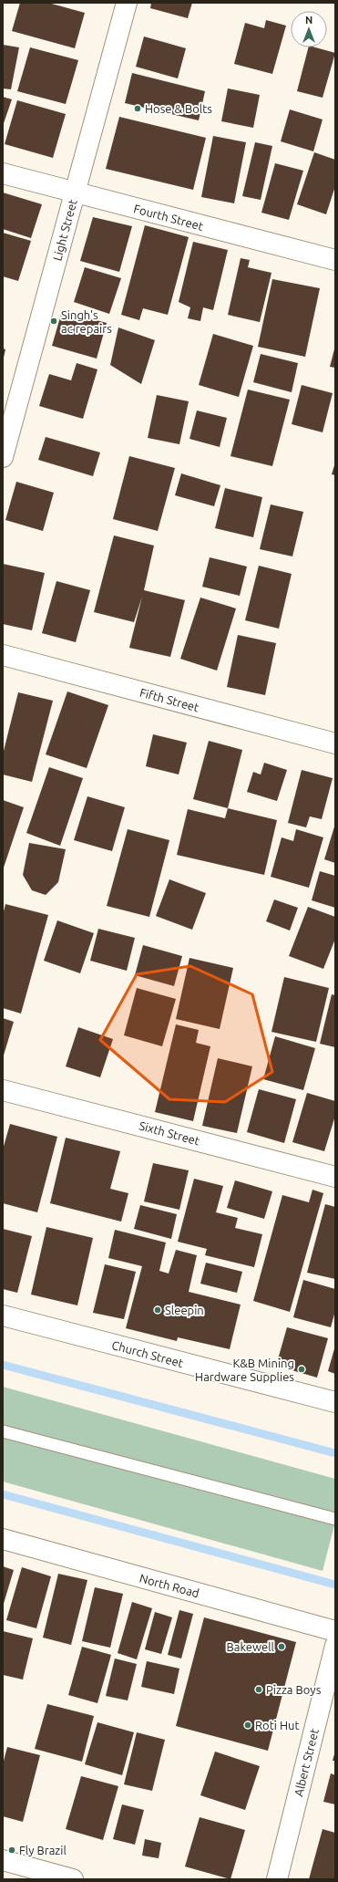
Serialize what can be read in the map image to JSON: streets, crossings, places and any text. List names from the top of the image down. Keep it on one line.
{"streets":{"street":["Fourth Street","Light Street","Fifth Street","Sixth Street","Church Street","North Road","Albert Street"]},"crossings":[["Fourth Street","Light Street"]],"places":["Hose & Bolts","Singh's ac repairs","Sleepin","K&B Mining Hardware Supplies","Bakewell","Pizza Boys","Roti Hut","Fly Brazil"],"north":"top"}
